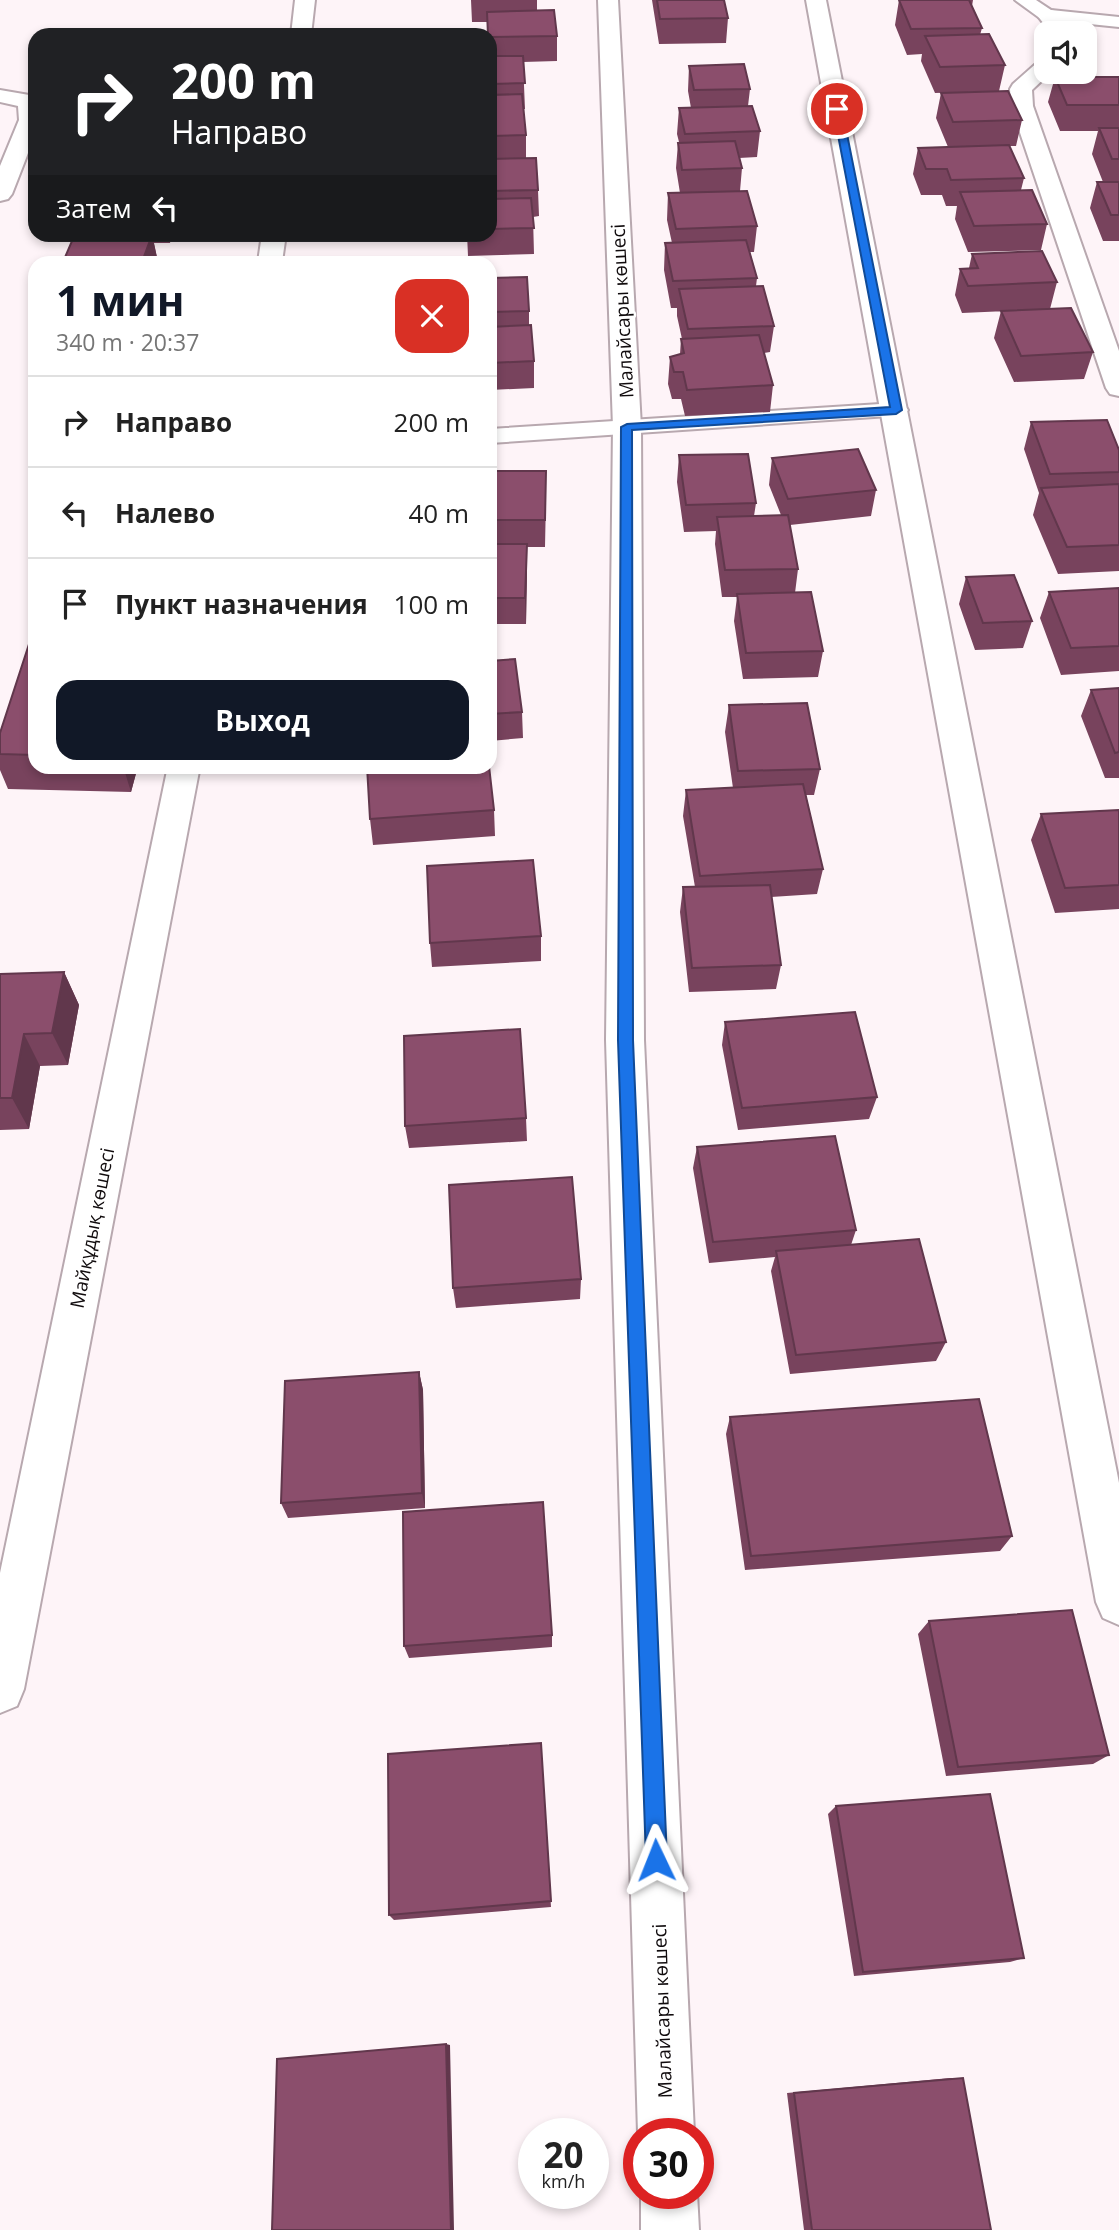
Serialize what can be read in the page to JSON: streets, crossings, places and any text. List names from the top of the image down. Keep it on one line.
{"streets":{"street":["Малайсары көшесі","Майқұдық көшесі"]},"page":{"turn":["200 m","Направо"],"then":"Затем","heading":["1 мин","340 m · 20:37"],"list":[{"name":"Направо","value":"200 m"},{"name":"Налево","value":"40 m"},{"name":"Пункт назначения","value":"100 m"}],"buttons":"Выход","speed":"20 km/h","limit":"30"}}
